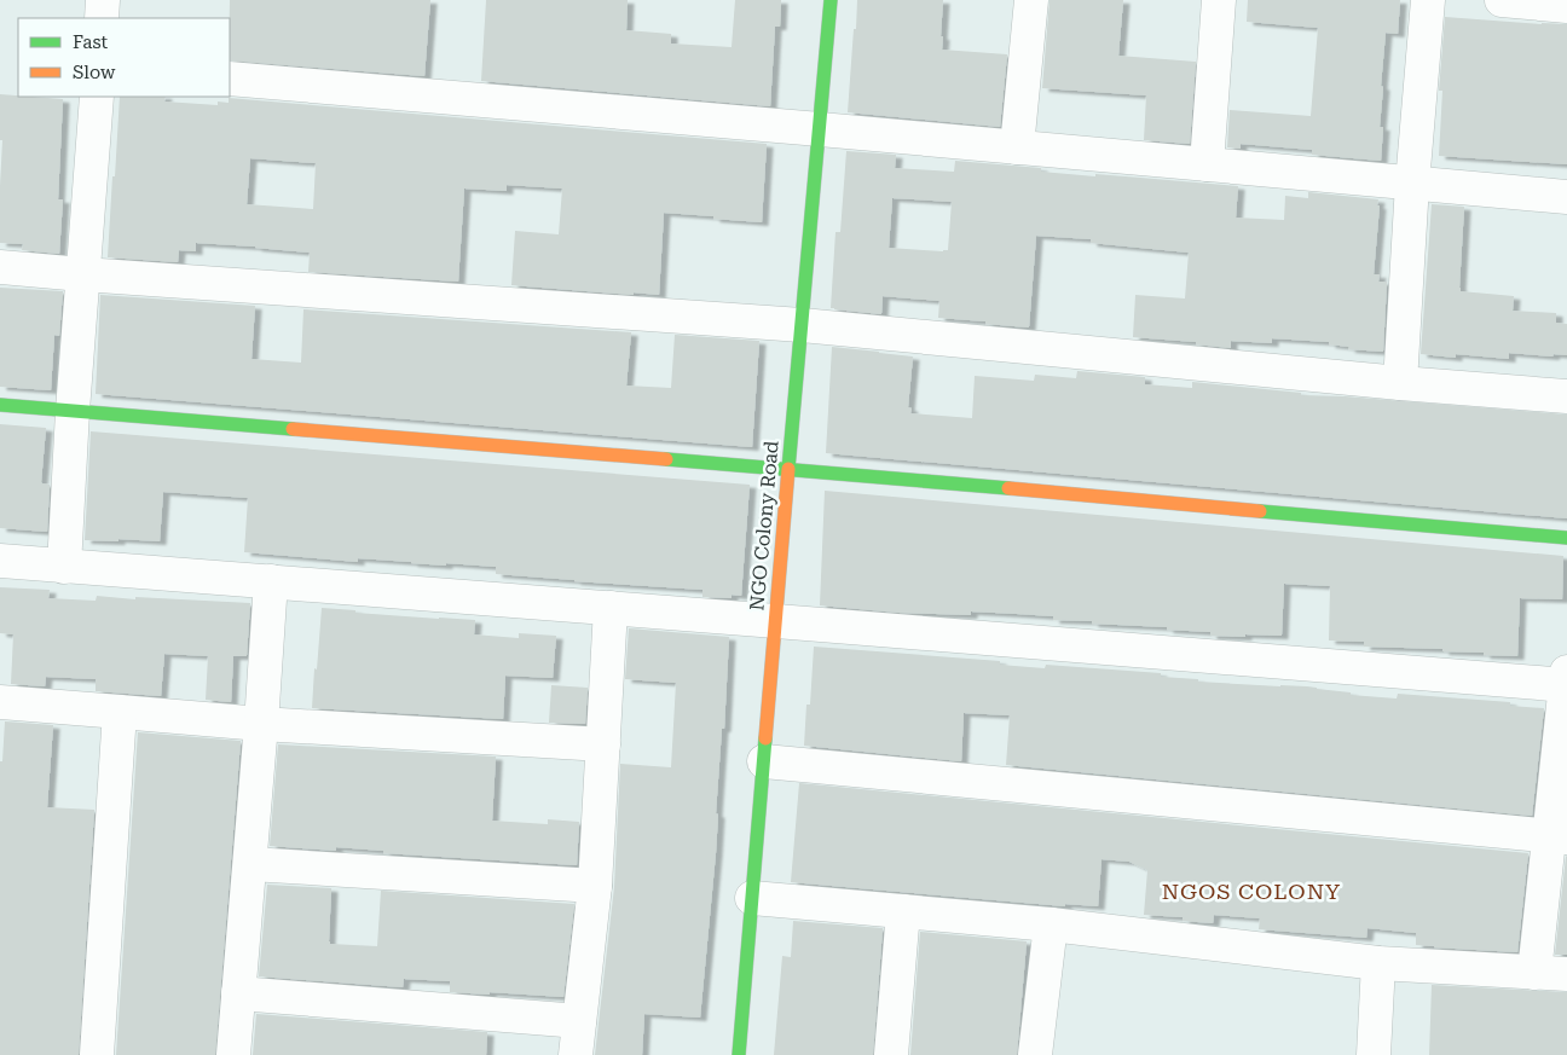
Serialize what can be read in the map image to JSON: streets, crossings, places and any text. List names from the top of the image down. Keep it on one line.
{"streets":{"street":["NGO Colony Road"]},"districts":["NGOS COLONY"],"legend":["Fast","Slow"]}
